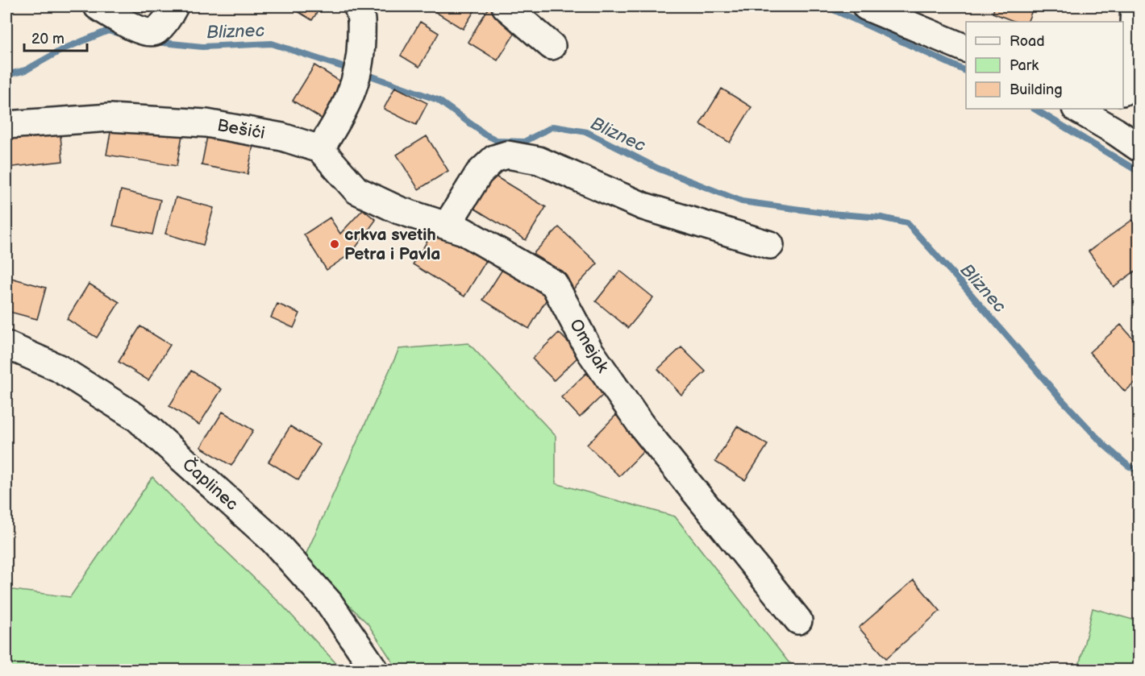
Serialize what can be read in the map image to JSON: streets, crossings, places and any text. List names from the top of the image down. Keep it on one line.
{"streets":{"street":["Bešići","Omejak","Čaplinec"]},"crossings":[["Bešići","Omejak"]],"water":["Bliznec"],"places":["crkva svetih Petra i Pavla"],"legend":["Road","Park","Building"],"scale_bar":"20 m"}
